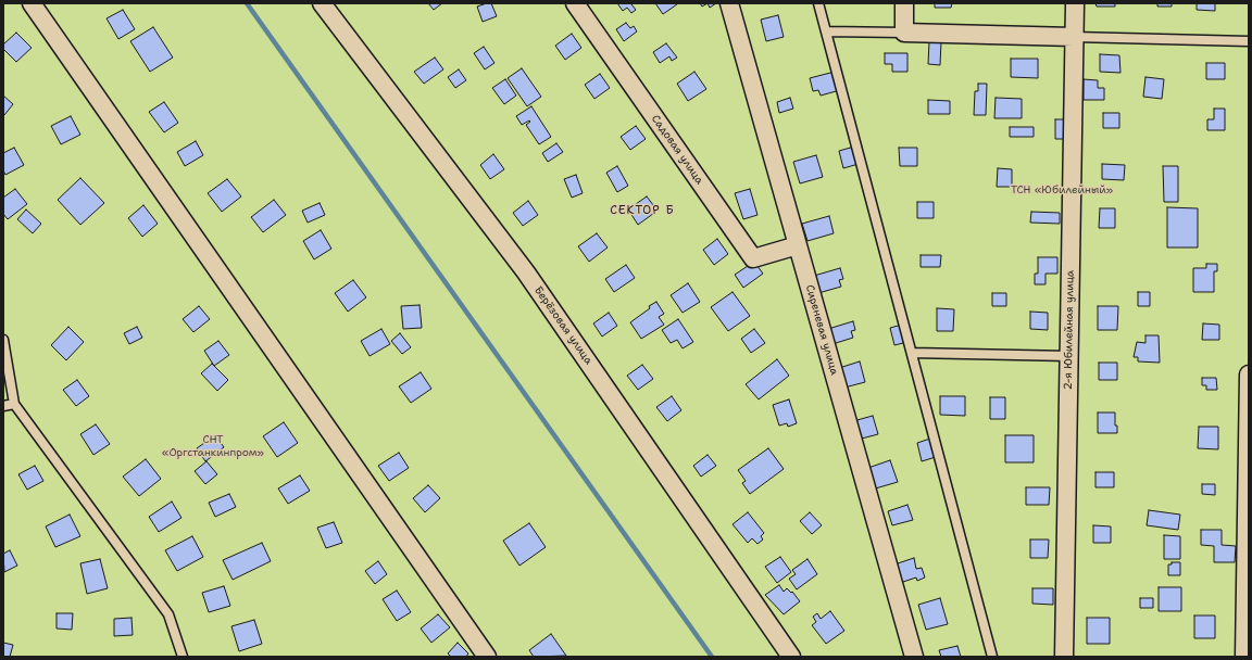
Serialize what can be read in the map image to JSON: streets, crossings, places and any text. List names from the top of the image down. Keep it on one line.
{"streets":{"street":["Садовая улица","Берёзовая улица","Сиреневая улица","2-я Юбилейная улица"]},"crossings":[["Садовая улица","Сиреневая улица"]],"districts":["СЕКТОР Б"],"parks":["ТСН «Юбилейный»","СНТ «Оргстанкинпром»"]}
